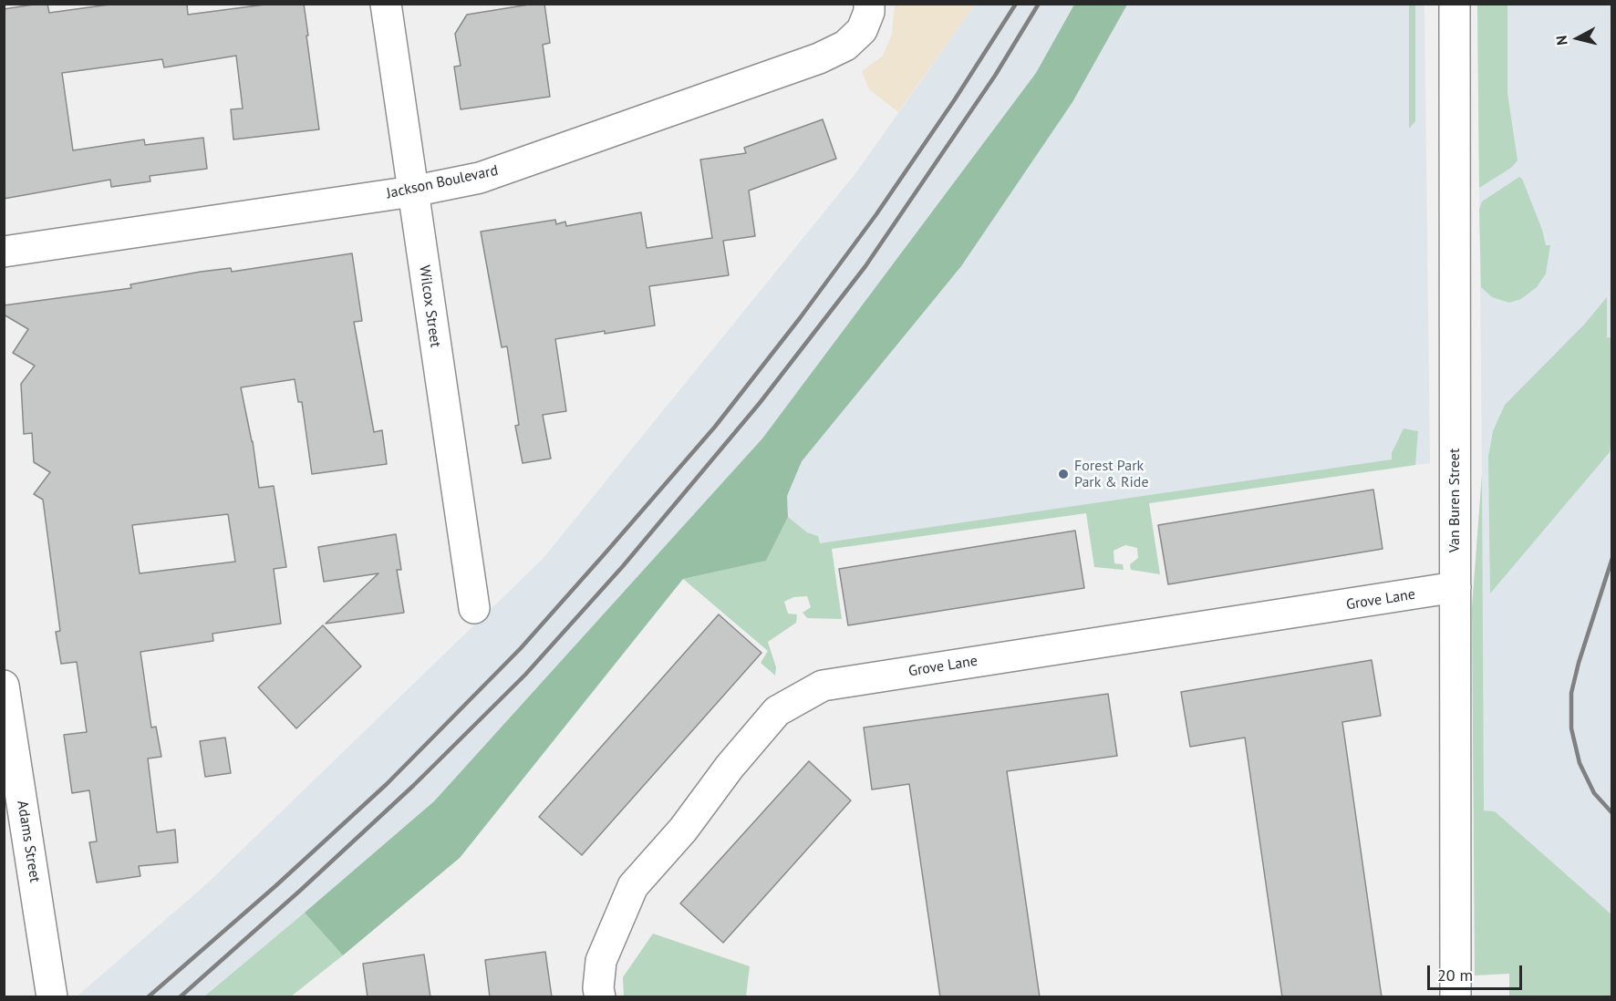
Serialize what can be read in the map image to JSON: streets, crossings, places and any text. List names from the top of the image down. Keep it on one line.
{"streets":{"street":["Jackson Boulevard","Wilcox Street","Van Buren Street","Grove Lane","Adams Street"]},"crossings":[["Jackson Boulevard","Wilcox Street"],["Van Buren Street","Grove Lane"]],"places":["Forest Park Park & Ride"],"scale_bar":"20 m","north":"left"}
